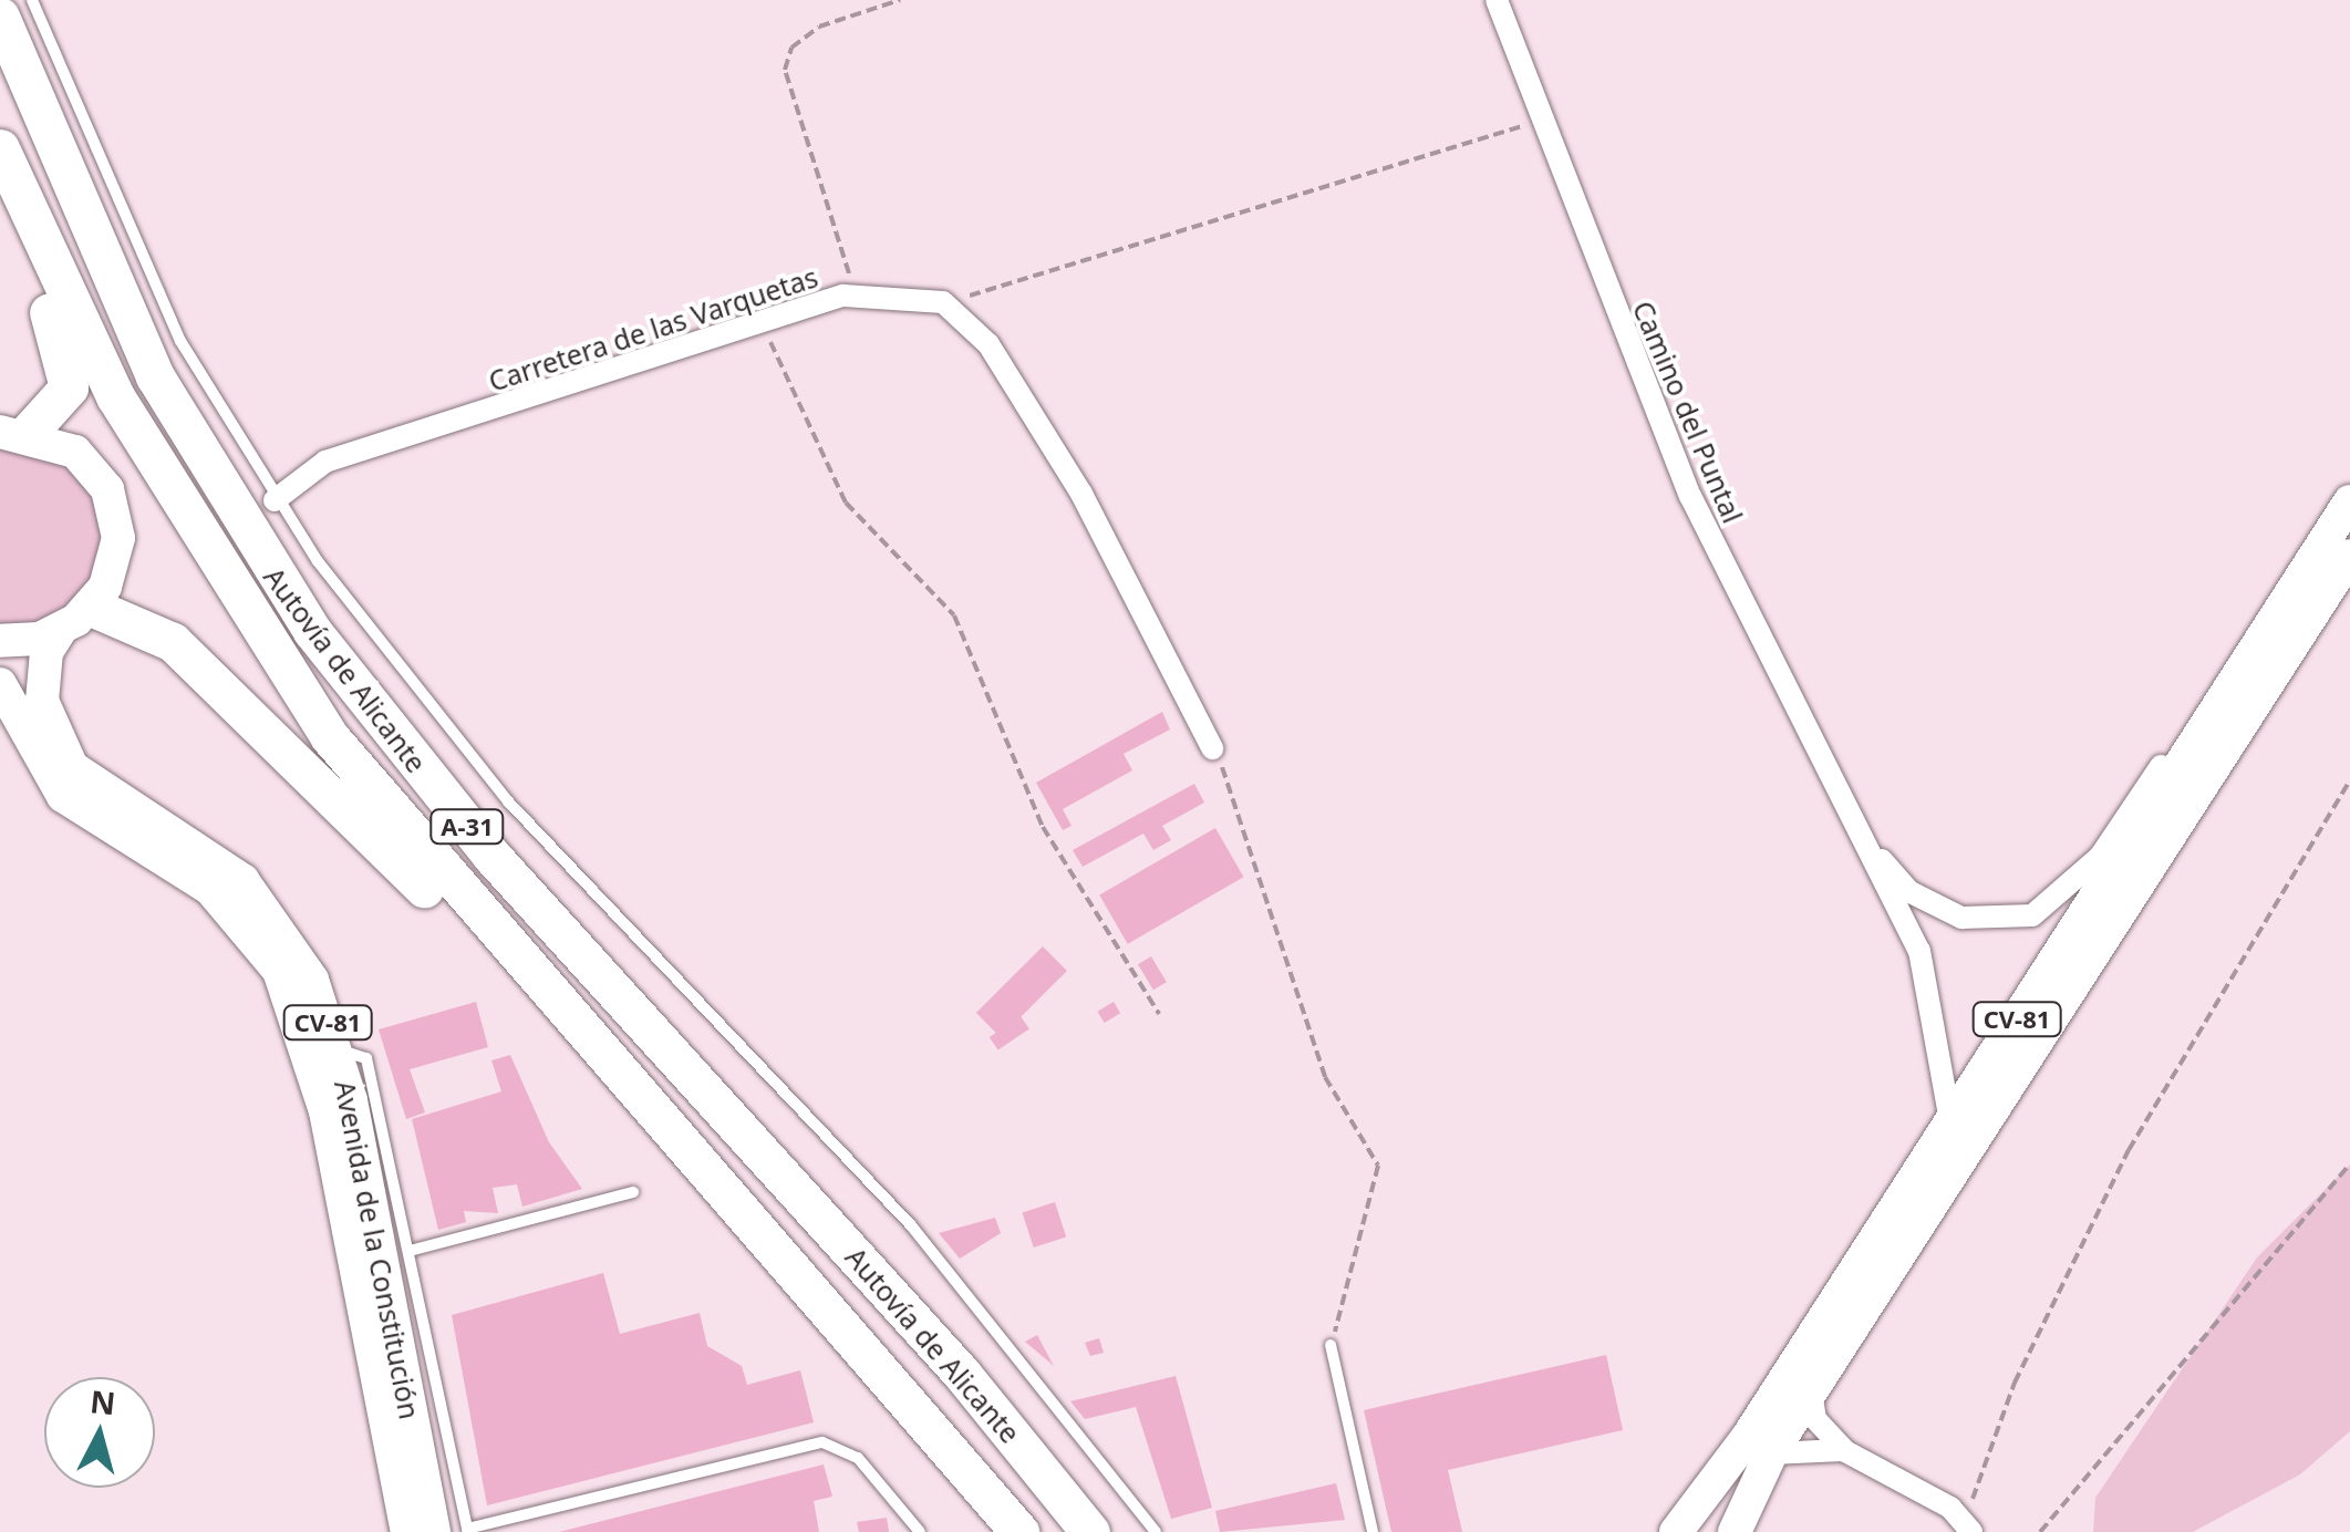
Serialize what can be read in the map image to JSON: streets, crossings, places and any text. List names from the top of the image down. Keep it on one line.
{"streets":{"highway":["Autovía de Alicante","A-31"],"main road":["CV-81","Avenida de la Constitución"],"street":["Carretera de las Varquetas","Camino del Puntal"]},"crossings":[["Camino del Puntal","CV-81"]],"north":"top"}
